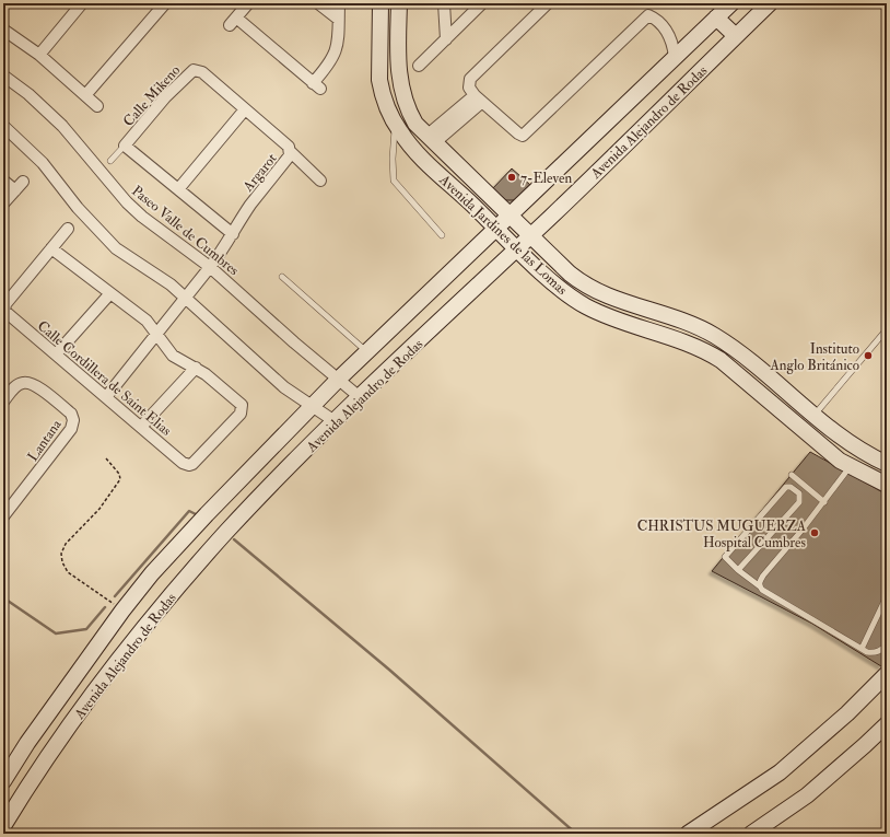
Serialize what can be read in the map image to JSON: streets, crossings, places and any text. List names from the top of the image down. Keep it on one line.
{"streets":{"street":["Calle Mikeno","Avenida Alejandro de Rodas","Argarot","Paseo Valle de Cumbres","Avenida Jardines de las Lomas","Calle Cordillera de Saint Elias","Lantana"]},"crossings":[["Calle Mikeno","Argarot"],["Avenida Alejandro de Rodas","Paseo Valle de Cumbres"],["Avenida Alejandro de Rodas","Avenida Jardines de las Lomas"],["Argarot","Paseo Valle de Cumbres"],["Argarot","Calle Cordillera de Saint Elias"]],"places":["7-Eleven","Instituto Anglo Británico","CHRISTUS MUGUERZA Hospital Cumbres"]}
